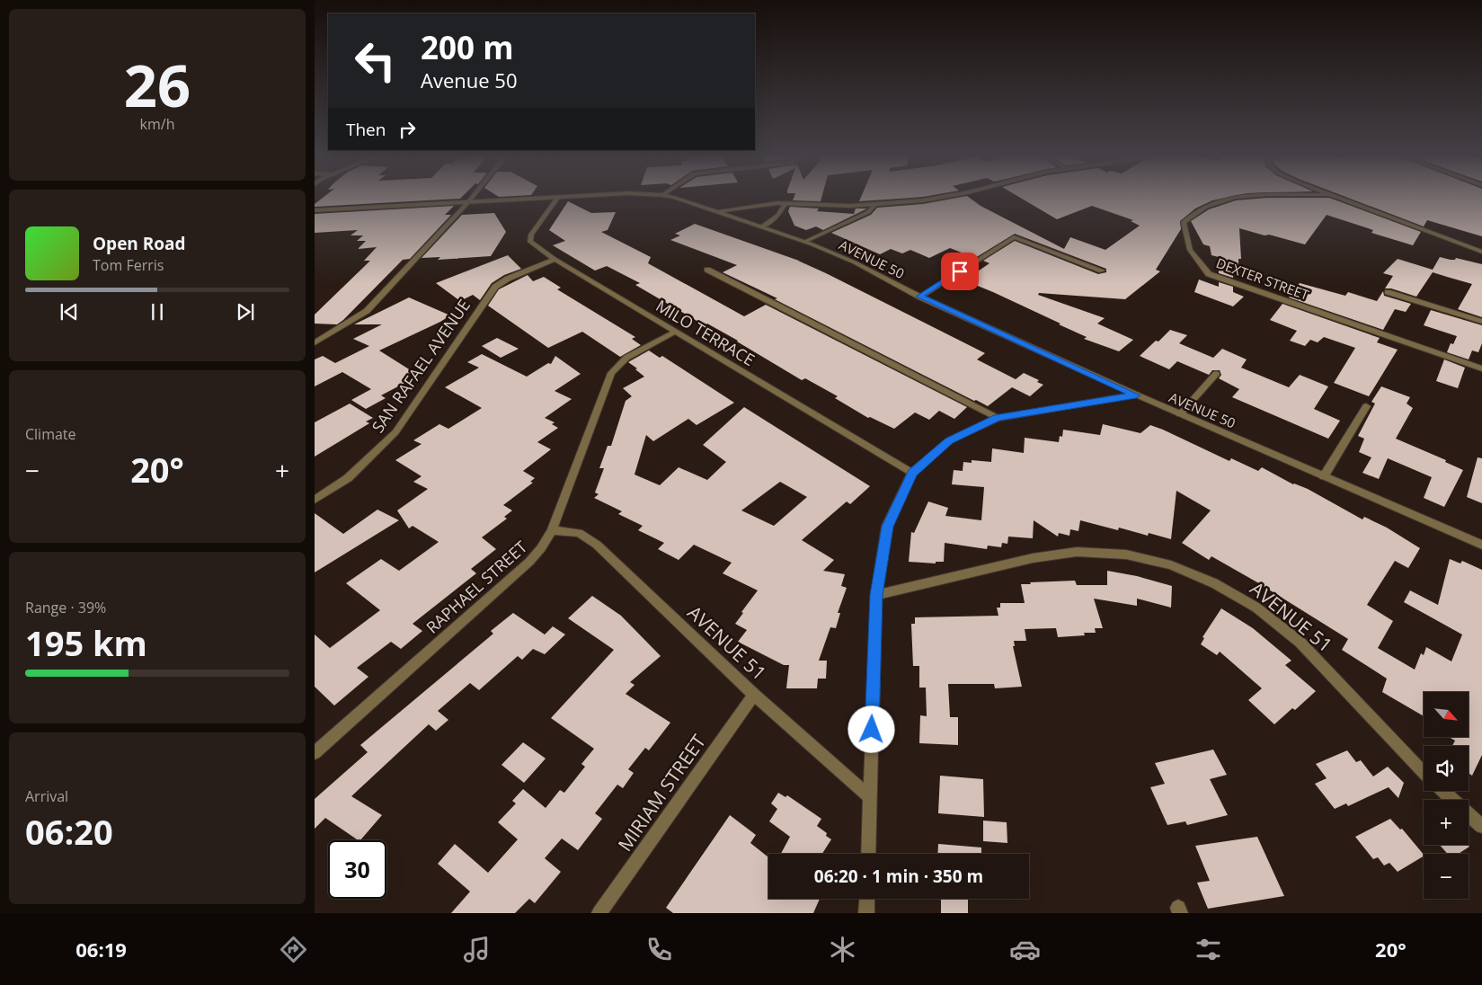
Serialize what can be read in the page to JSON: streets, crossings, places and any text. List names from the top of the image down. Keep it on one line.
{"streets":{"street":["AVENUE 50","DEXTER STREET","MILO TERRACE","SAN RAFAEL AVENUE","RAPHAEL STREET","AVENUE 51","MIRIAM STREET"]},"crossings":[["MILO TERRACE","SAN RAFAEL AVENUE"],["MILO TERRACE","RAPHAEL STREET"],["RAPHAEL STREET","AVENUE 51"],["AVENUE 51","MIRIAM STREET"]],"north":"bottom right","page":{"tile":[["26","km/h"],"Climate",["Range · 39%","195 km"],["Arrival","06:20"]],"turn":["200 m","Avenue 50"],"then":"Then","song":["Open Road","Tom Ferris"],"heat":["−","20°","+"],"map_buttons":["+","−"],"limit":"30","trip":"06:20 · 1 min · 350 m","tabs":["06:19","20°"]}}
